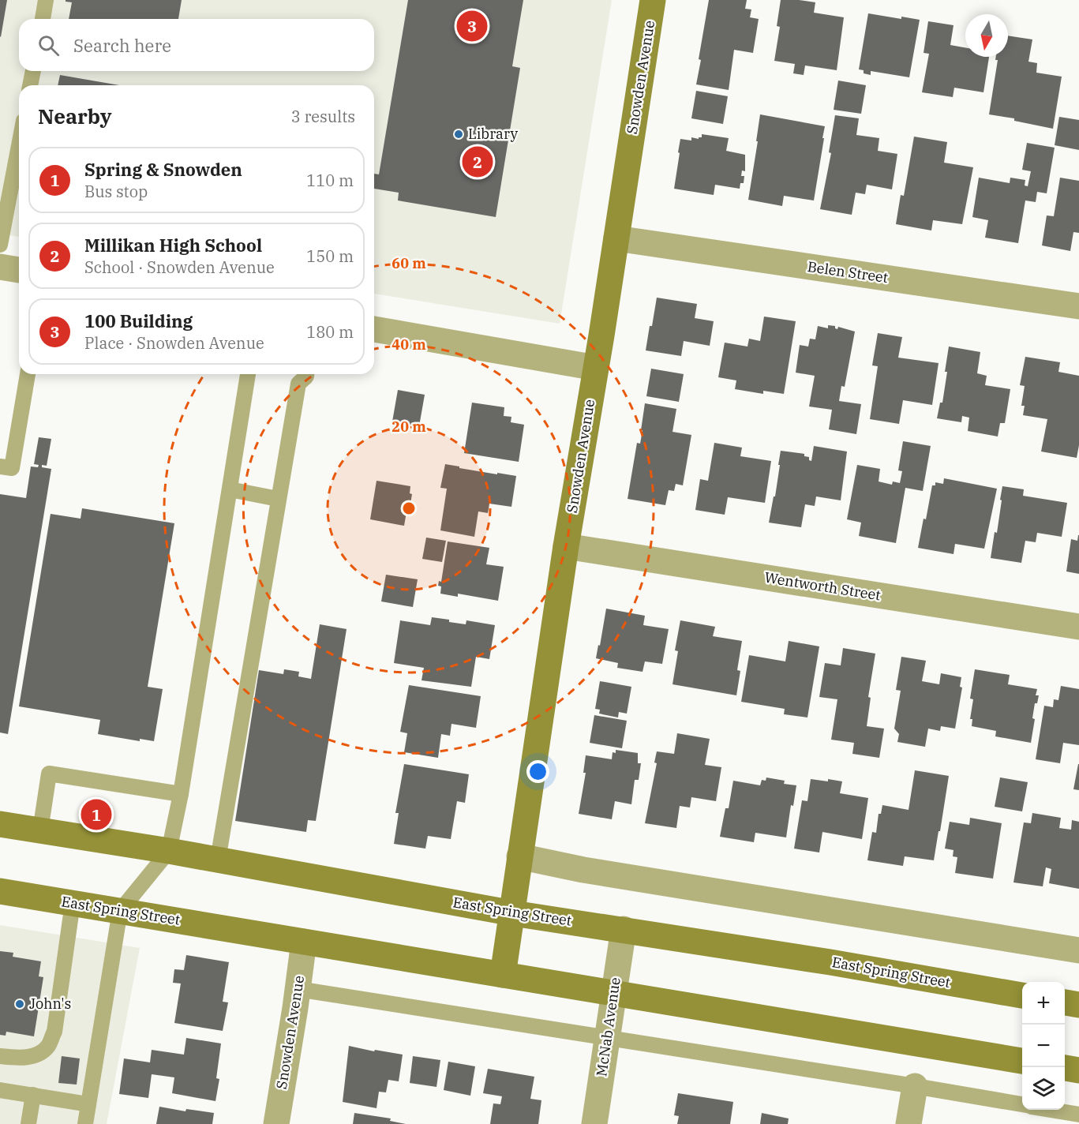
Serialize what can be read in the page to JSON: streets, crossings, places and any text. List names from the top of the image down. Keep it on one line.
{"streets":{"main road":["Snowden Avenue","East Spring Street"],"street":["Belen Street","Wentworth Street","McNab Avenue"]},"crossings":[["Snowden Avenue","Belen Street"],["Snowden Avenue","Wentworth Street"],["Snowden Avenue","East Spring Street"],["East Spring Street","McNab Avenue"]],"places":["Library","John's"],"north":"bottom","page":{"pins":["3","2","1"],"search":"Search here","heading":["Nearby","3 results"],"list":[{"mark":"1","name":"Spring & Snowden","note":"Bus stop","value":"110 m"},{"mark":"2","name":"Millikan High School","note":"School · Snowden Avenue","value":"150 m"},{"mark":"3","name":"100 Building","note":"Place · Snowden Avenue","value":"180 m"}],"map_buttons":["+","−"]},"rings":["60 m","40 m","20 m"]}
